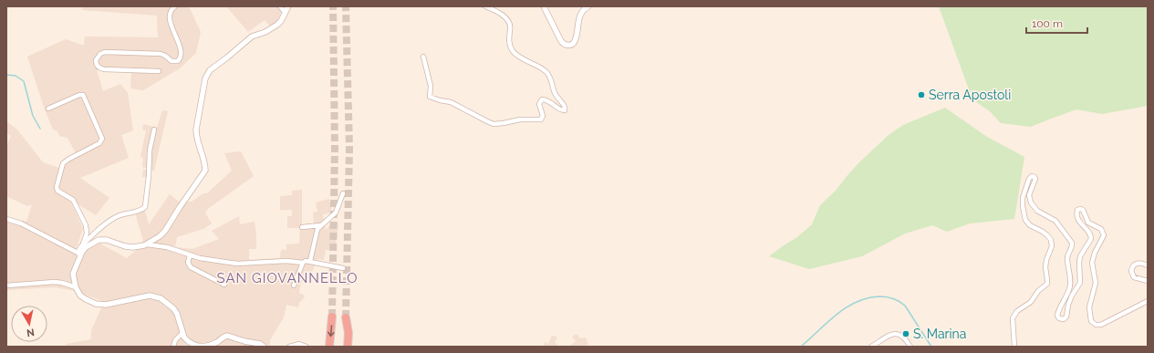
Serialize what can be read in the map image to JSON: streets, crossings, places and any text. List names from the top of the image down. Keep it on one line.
{"districts":["SAN GIOVANNELLO"],"places":["Serra Apostoli","S. Marina"],"scale_bar":"100 m","north":"bottom"}
